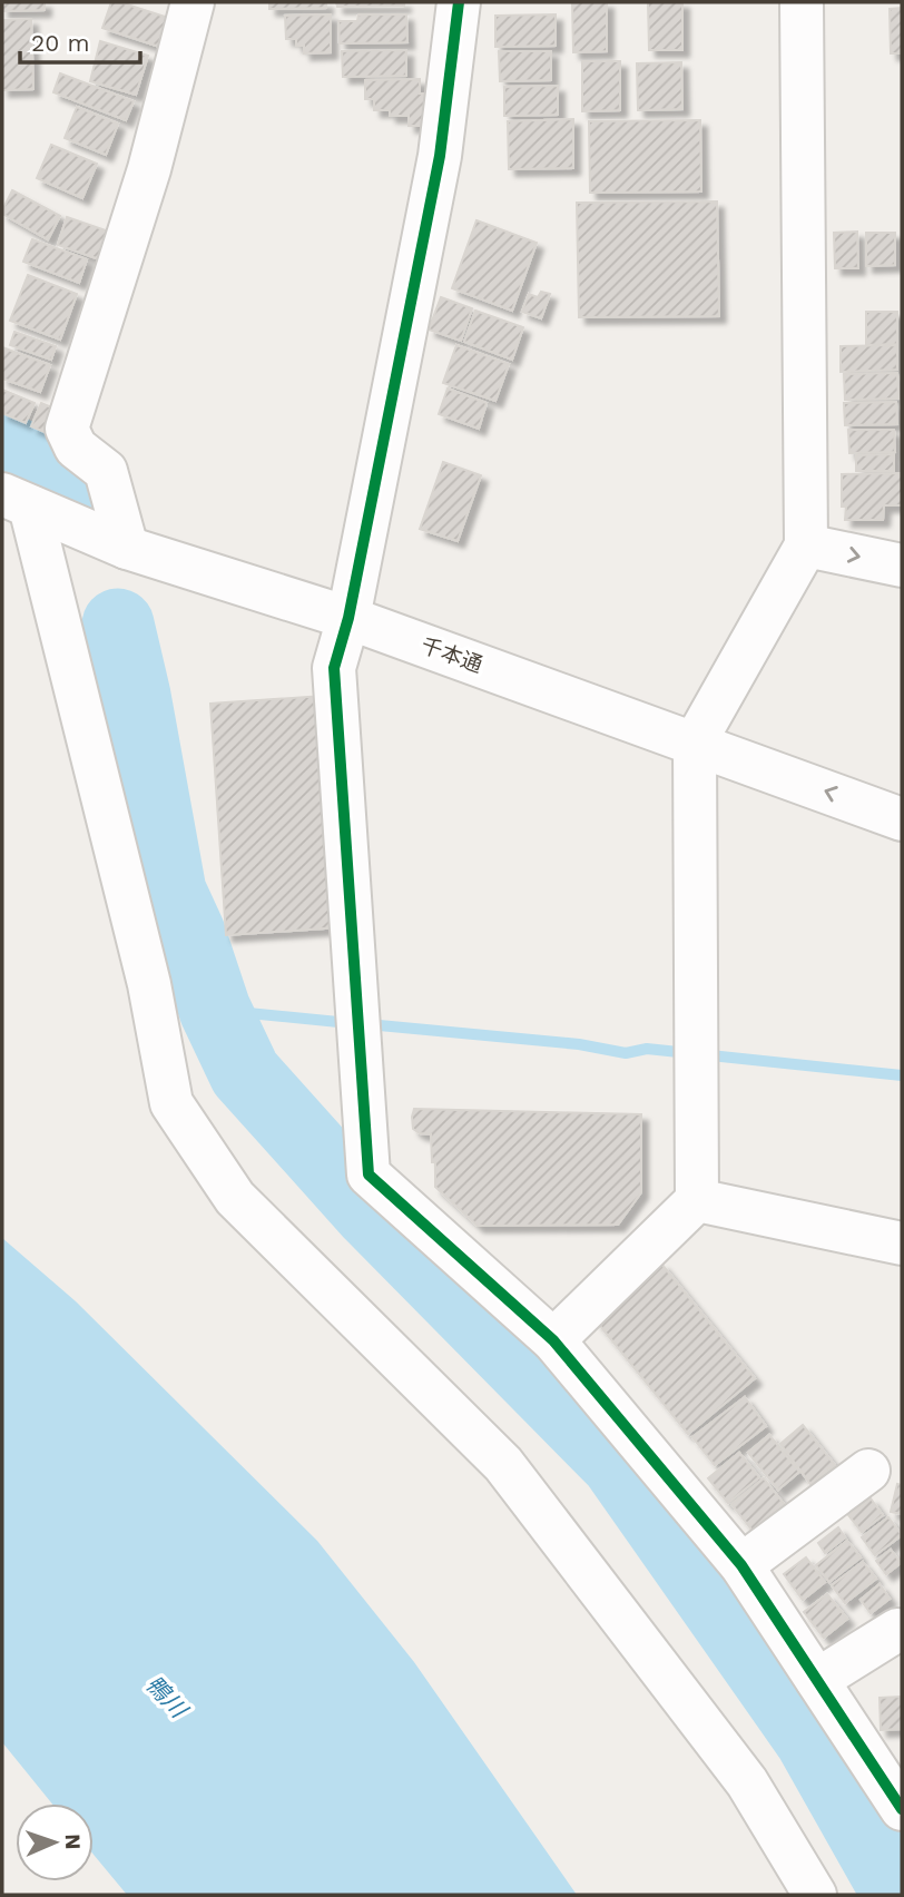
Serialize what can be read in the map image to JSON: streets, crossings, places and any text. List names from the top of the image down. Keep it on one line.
{"streets":{"street":["千本通"]},"water":["鴨川"],"scale_bar":"20 m","north":"right"}
